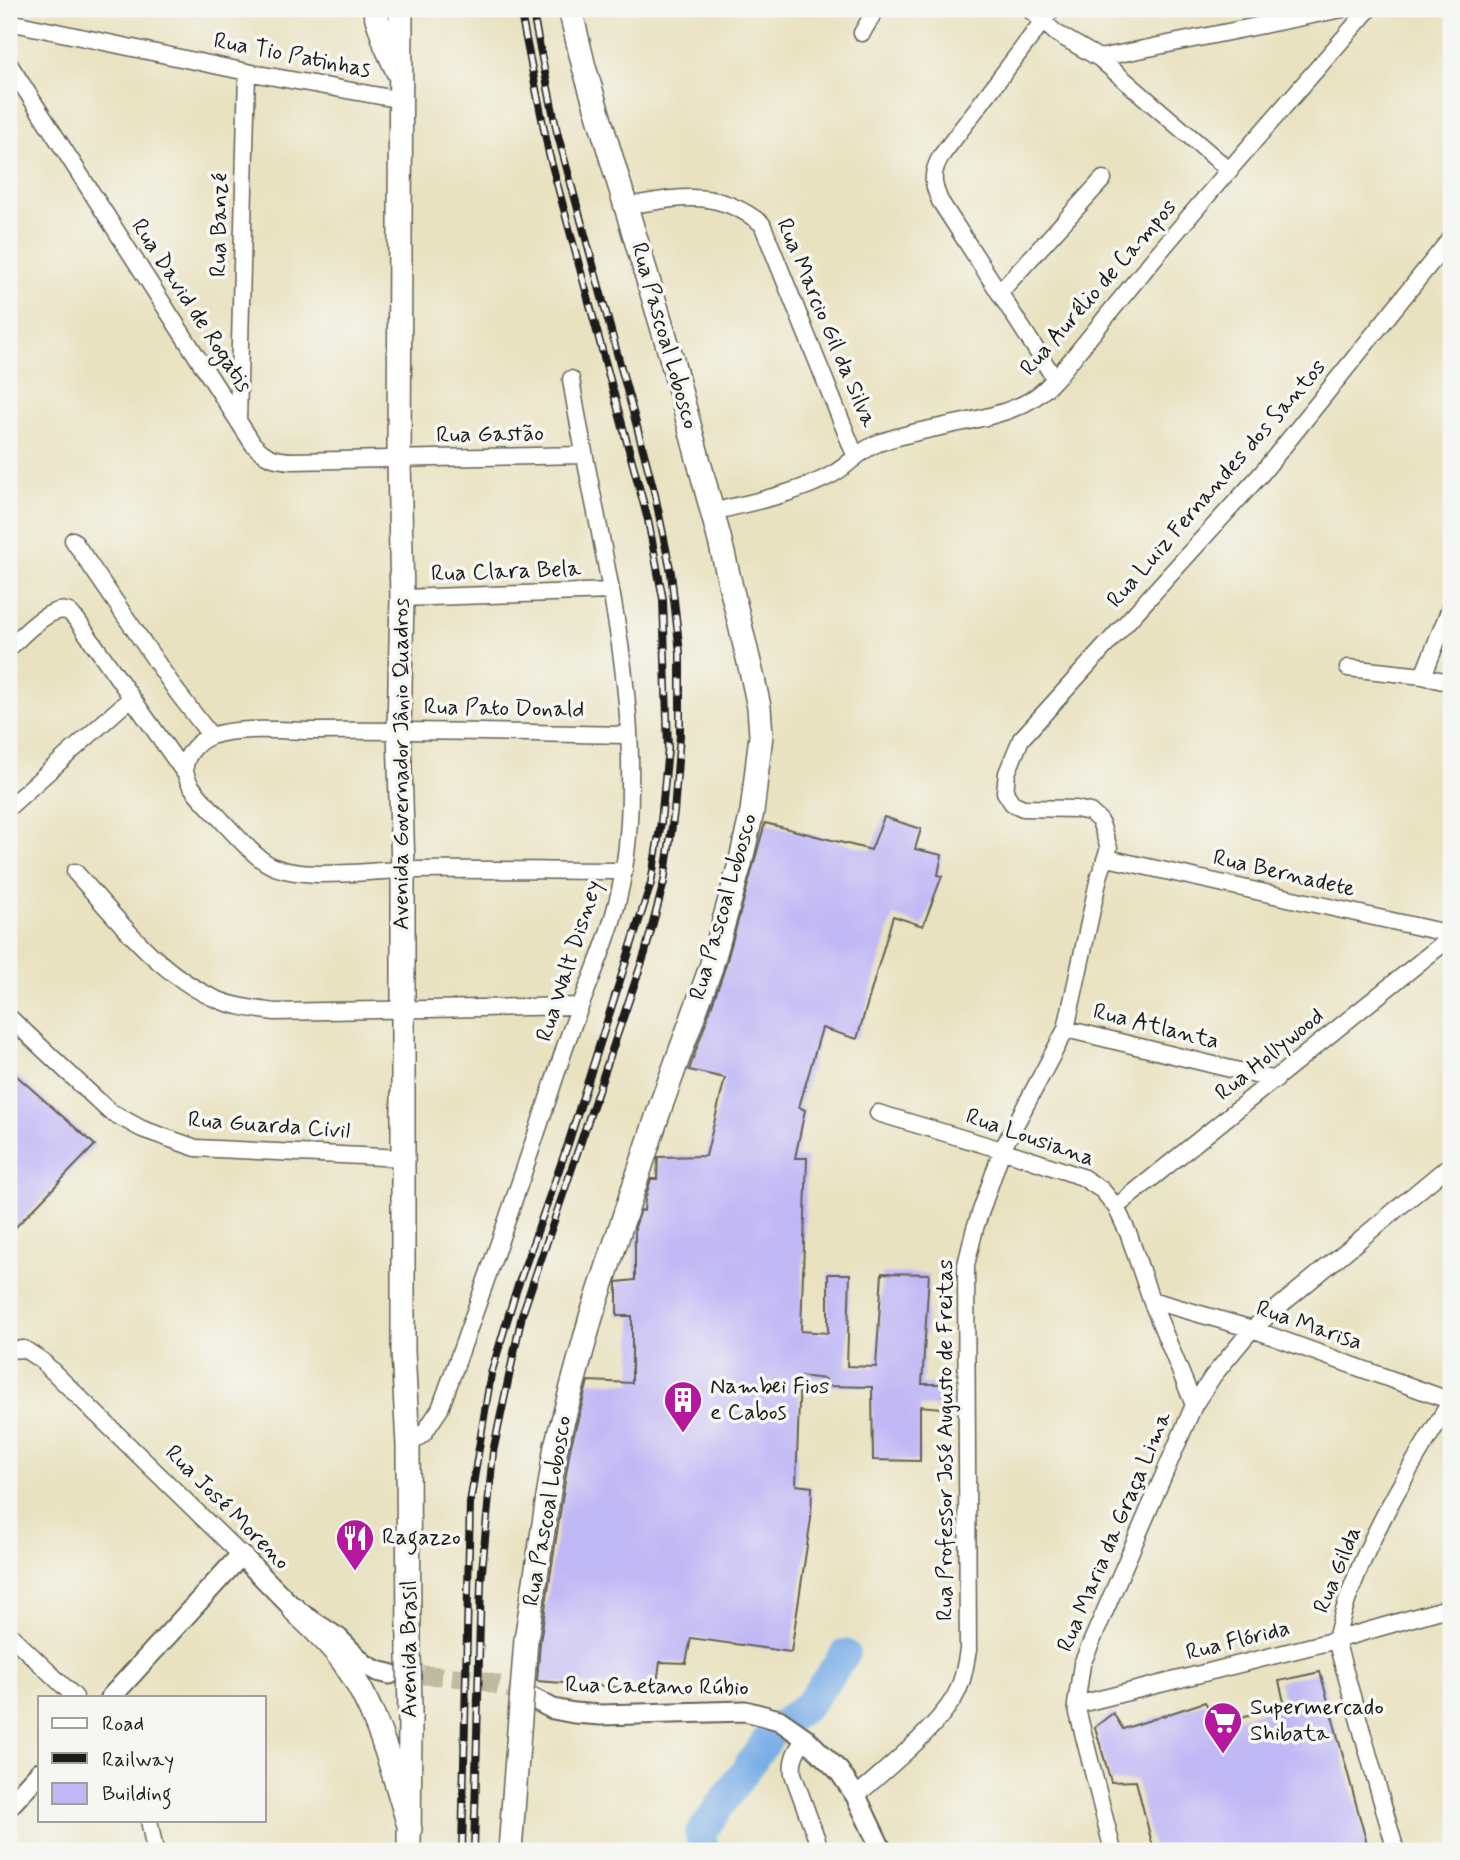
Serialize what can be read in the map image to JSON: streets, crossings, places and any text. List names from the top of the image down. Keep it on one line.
{"streets":{"main road":["Rua Pascoal Lobosco","Avenida Governador Jânio Quadros","Avenida Brasil"],"street":["Rua Tio Patinhas","Rua Banzé","Rua Aurélio de Campos","Rua David de Rogatis","Rua Marcio Gil da Silva","Rua Gastão","Rua Luiz Fernandes dos Santos","Rua Clara Bela","Rua Pato Donald","Rua Bernadete","Rua Walt Disney","Rua Atlanta","Rua Hollywood","Rua Guarda Civil","Rua Lousiana","Rua Marisa","Rua Professor José Augusto de Freitas","Rua José Moreno","Rua Maria da Graça Lima","Rua Gilda","Rua Flórida","Rua Caetano Rúbio"]},"crossings":[["Rua Tio Patinhas","Rua Banzé"],["Rua Tio Patinhas","Avenida Governador Jânio Quadros"],["Rua Banzé","Rua David de Rogatis"],["Rua Aurélio de Campos","Rua Marcio Gil da Silva"],["Rua Aurélio de Campos","Rua Pascoal Lobosco"],["Rua David de Rogatis","Rua Gastão"],["Rua David de Rogatis","Avenida Governador Jânio Quadros"],["Rua Marcio Gil da Silva","Rua Pascoal Lobosco"],["Rua Gastão","Avenida Governador Jânio Quadros"],["Rua Gastão","Rua Walt Disney"],["Rua Luiz Fernandes dos Santos","Rua Bernadete"],["Rua Luiz Fernandes dos Santos","Rua Professor José Augusto de Freitas"],["Rua Clara Bela","Avenida Governador Jânio Quadros"],["Rua Clara Bela","Rua Walt Disney"],["Rua Pato Donald","Avenida Governador Jânio Quadros"],["Rua Pato Donald","Rua Walt Disney"],["Avenida Governador Jânio Quadros","Rua Walt Disney"],["Avenida Governador Jânio Quadros","Rua Guarda Civil"],["Avenida Governador Jânio Quadros","Avenida Brasil"],["Rua Bernadete","Rua Hollywood"],["Rua Bernadete","Rua Professor José Augusto de Freitas"],["Rua Walt Disney","Avenida Brasil"],["Rua Atlanta","Rua Hollywood"],["Rua Atlanta","Rua Professor José Augusto de Freitas"],["Rua Hollywood","Rua Lousiana"],["Rua Lousiana","Rua Marisa"],["Rua Lousiana","Rua Professor José Augusto de Freitas"],["Rua Lousiana","Rua Maria da Graça Lima"],["Rua Marisa","Rua Maria da Graça Lima"],["Rua Marisa","Rua Gilda"],["Rua Professor José Augusto de Freitas","Rua Caetano Rúbio"],["Rua Maria da Graça Lima","Rua Flórida"],["Rua Gilda","Rua Flórida"]],"places":{"building":["Nambei Fios e Cabos"],"restaurant":["Ragazzo"],"supermarket":["Supermercado Shibata"]},"legend":["Road","Railway","Building"]}
